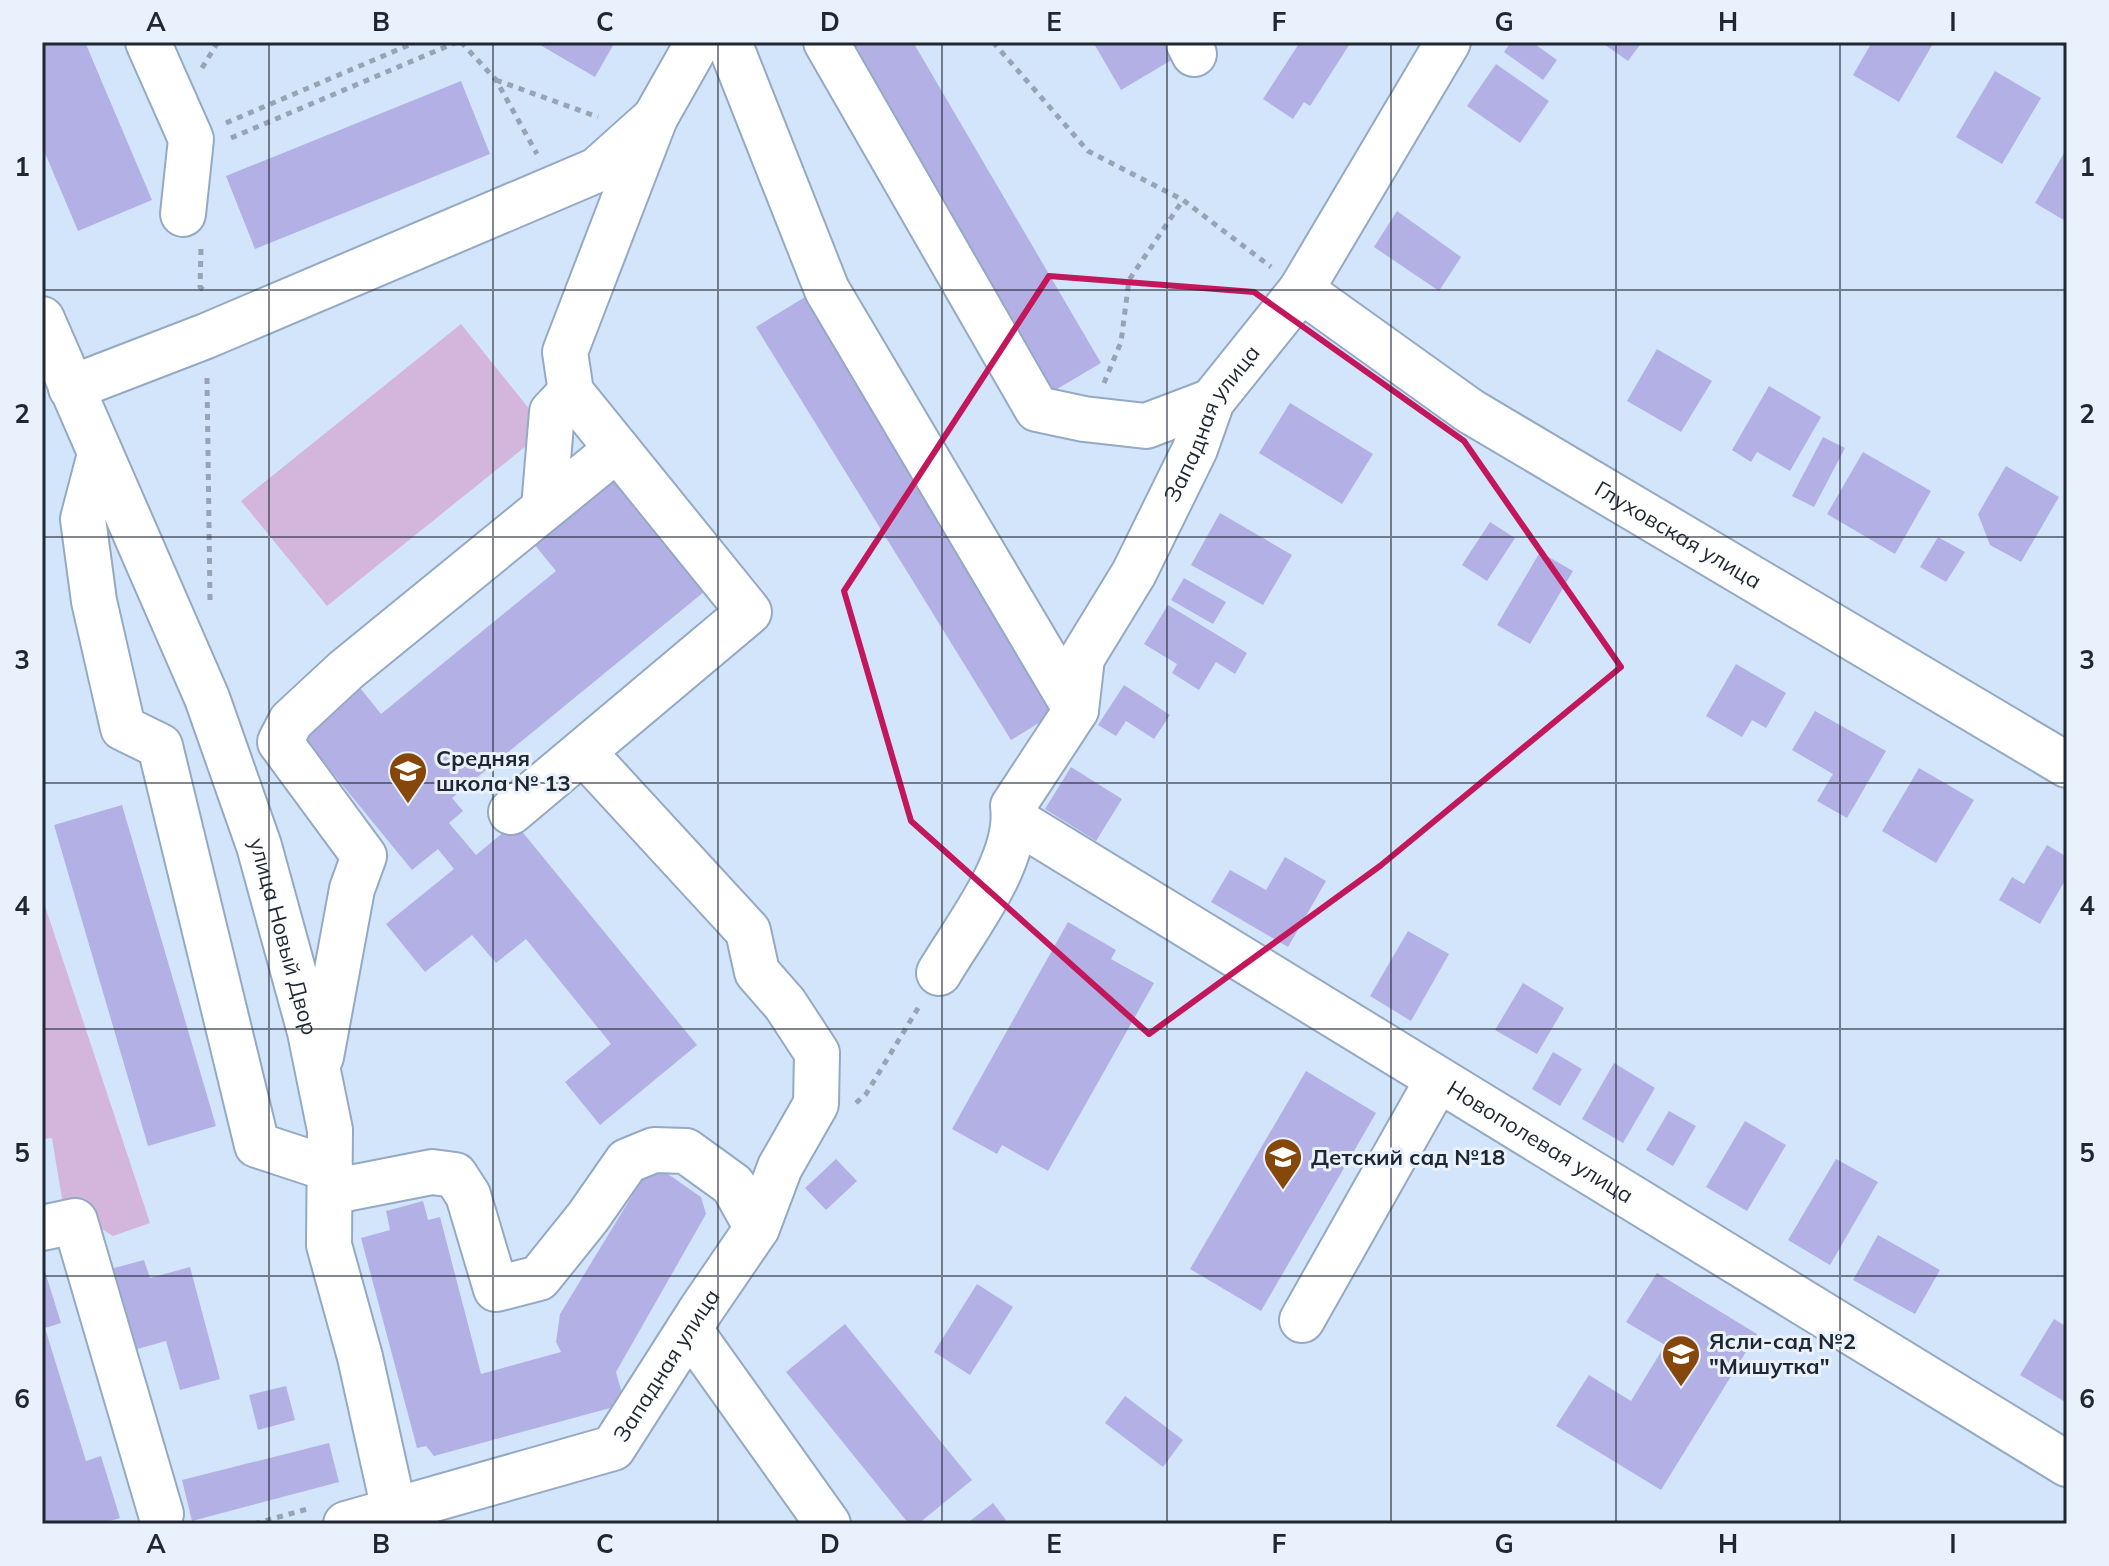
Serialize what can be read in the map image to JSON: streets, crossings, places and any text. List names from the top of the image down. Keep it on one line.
{"streets":{"street":["Западная улица","Глуховская улица","улица Новый Двор","Новополевая улица"]},"crossings":[["Западная улица","Глуховская улица"],["Западная улица","улица Новый Двор"],["Западная улица","Новополевая улица"]],"places":{"school or university":["Средняя школа № 13","Детский сад №18","Ясли-сад №2 \"Мишутка\""]},"grid":{"columns":["A","B","C","D","E","F","G","H","I"],"rows":["1","2","3","4","5","6"]}}
